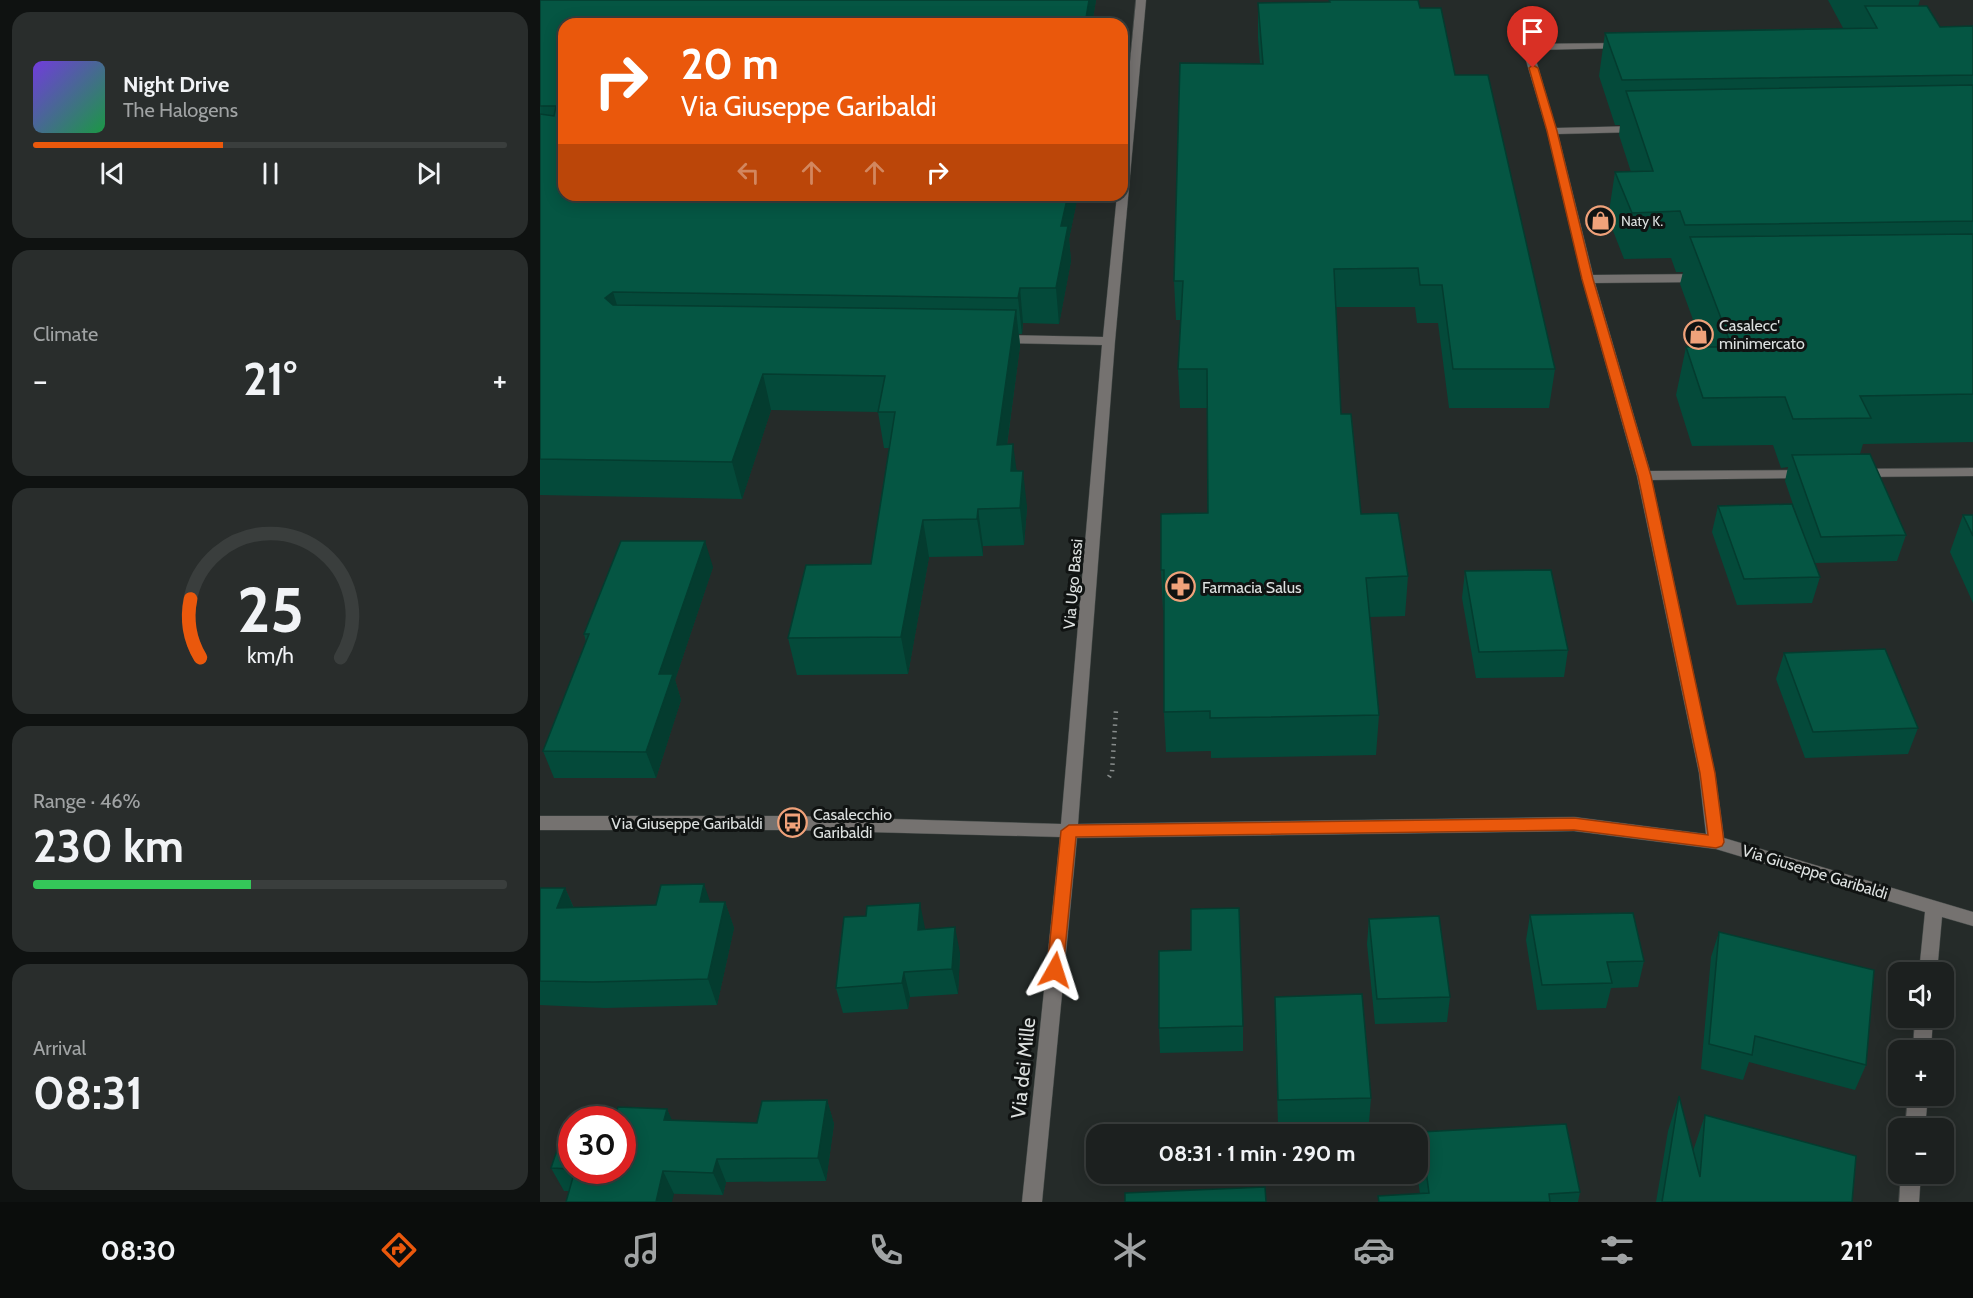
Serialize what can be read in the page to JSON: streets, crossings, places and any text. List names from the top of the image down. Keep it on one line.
{"streets":{"street":["Via Ugo Bassi","Via Giuseppe Garibaldi","Via dei Mille"]},"crossings":[["Via Ugo Bassi","Via Giuseppe Garibaldi"],["Via Ugo Bassi","Via dei Mille"],["Via Giuseppe Garibaldi","Via dei Mille"]],"places":{"shop":["Naty K.","Casalecc' minimercato"],"pharmacy":["Farmacia Salus"],"bus stop":["Casalecchio Garibaldi"]},"page":{"turn":["20 m","Via Giuseppe Garibaldi"],"song":["Night Drive","The Halogens"],"tile":["Climate",["Range · 46%","230 km"],["Arrival","08:31"]],"heat":["−","21°","+"],"map_buttons":["+","−"],"limit":"30","trip":"08:31 · 1 min · 290 m","tabs":["08:30","21°"],"gauge":["25","km/h"]}}
